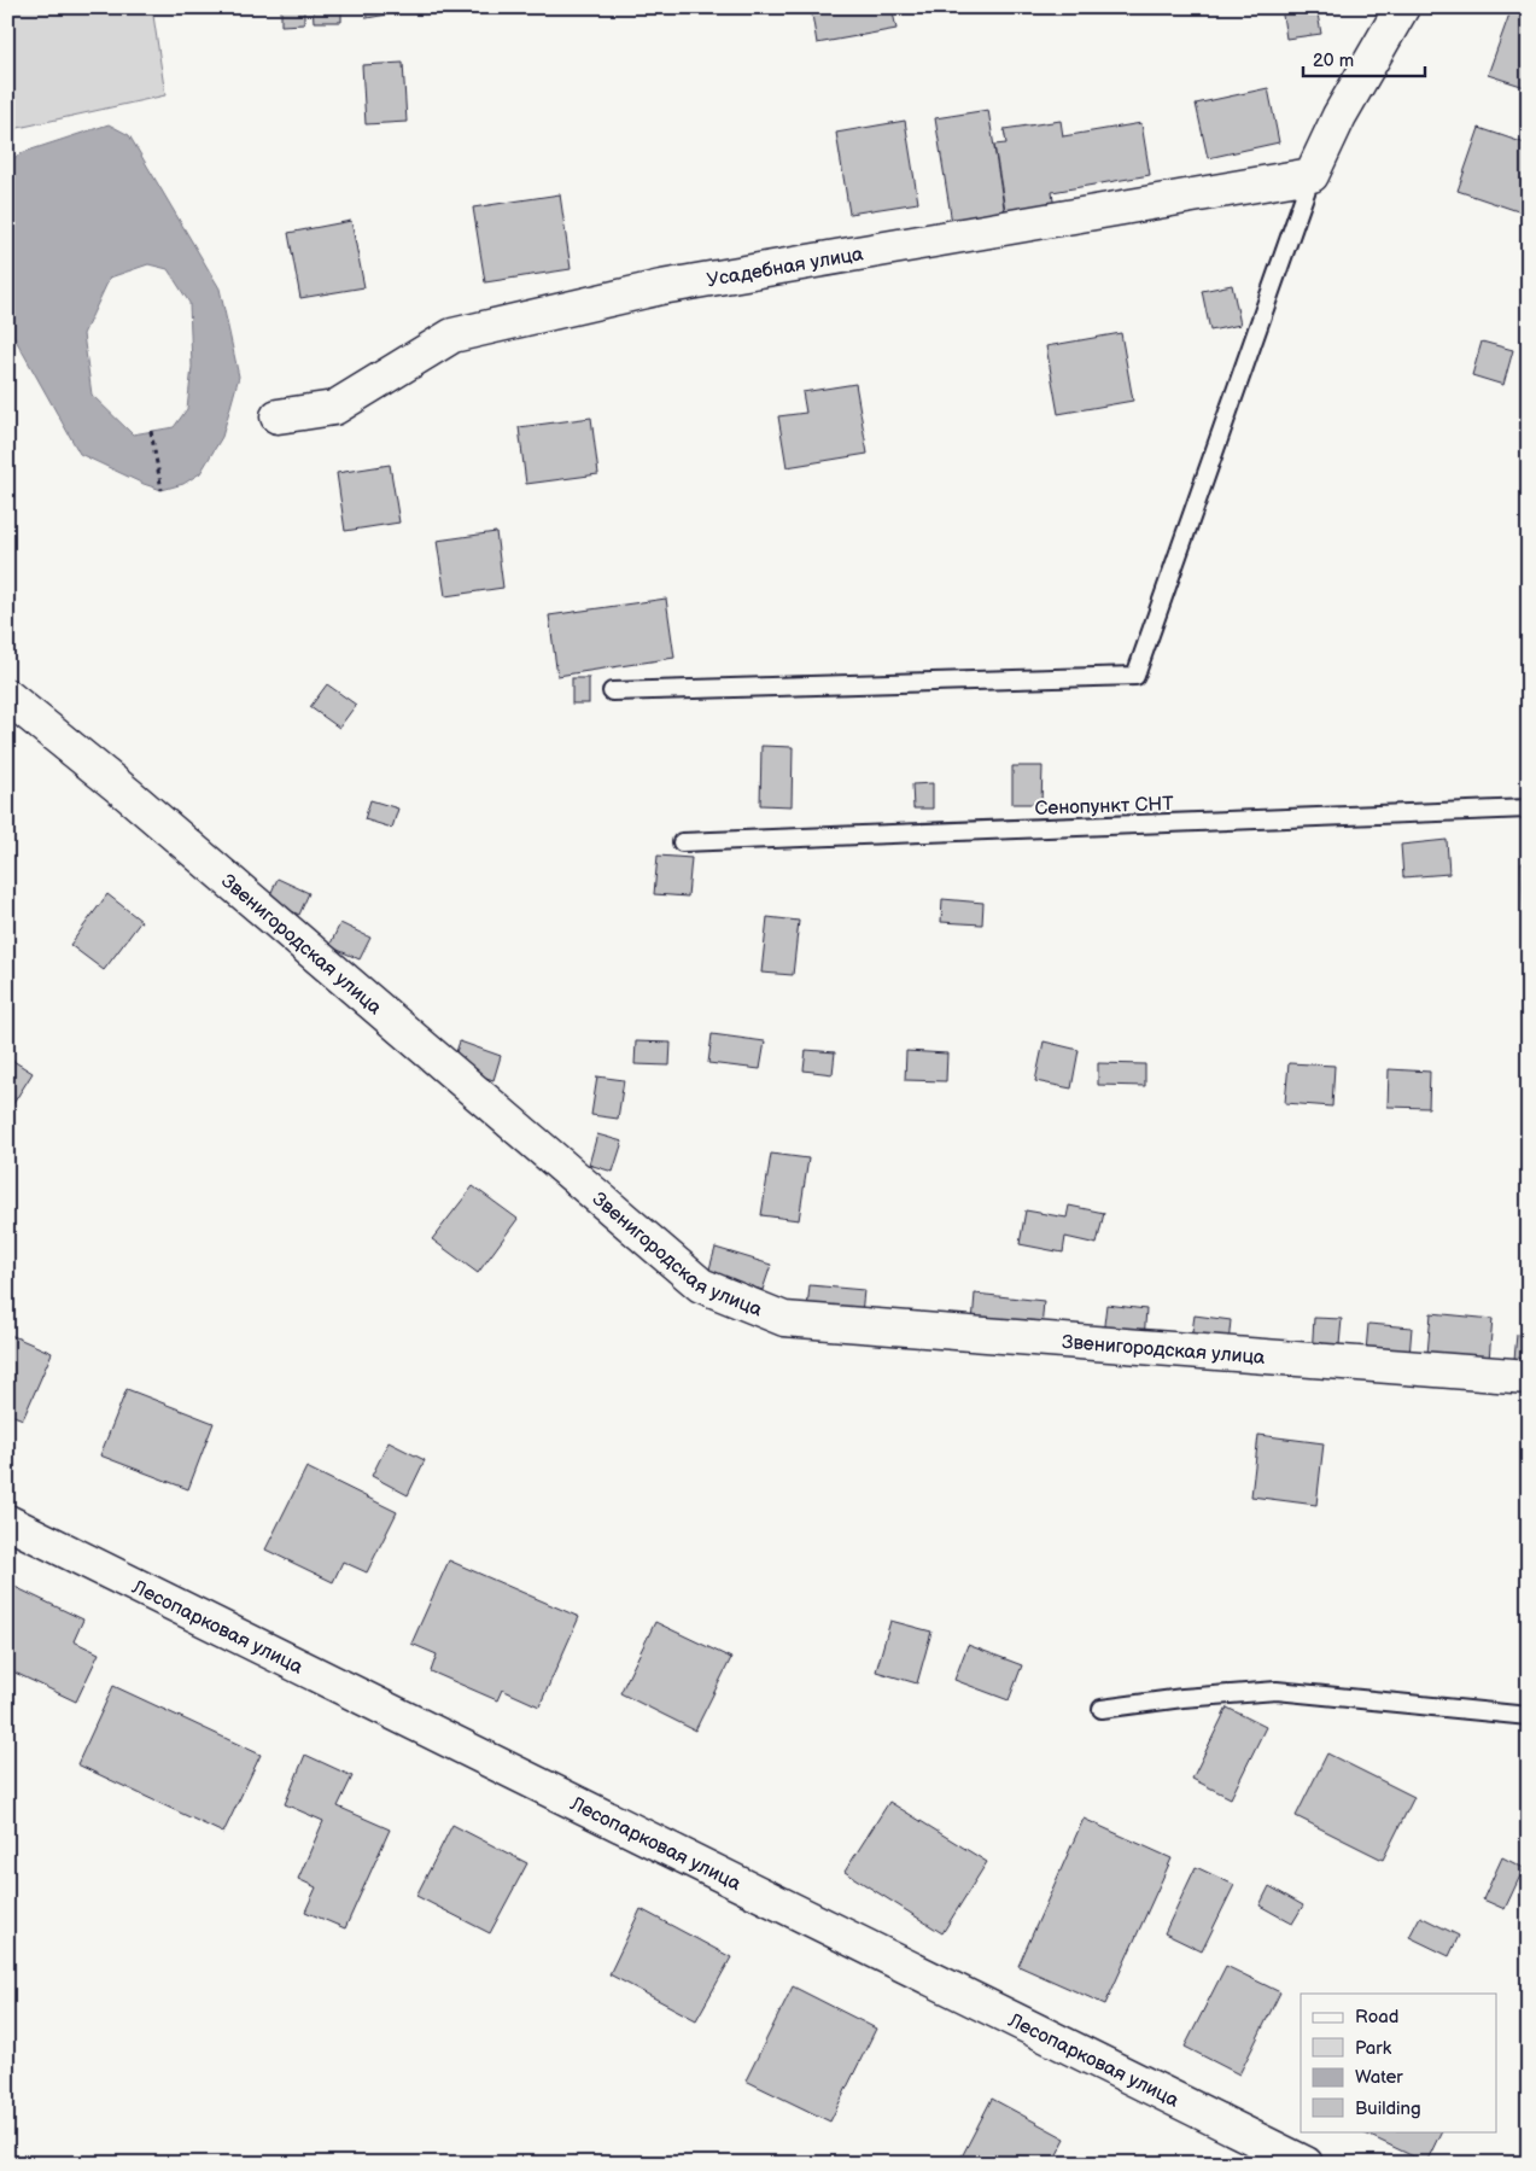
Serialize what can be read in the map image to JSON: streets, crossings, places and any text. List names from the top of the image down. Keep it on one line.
{"streets":{"street":["Усадебная улица","Звенигородская улица","Лесопарковая улица"],"lane":["Сенопункт СНТ"]},"legend":["Road","Park","Water","Building"],"scale_bar":"20 m"}
